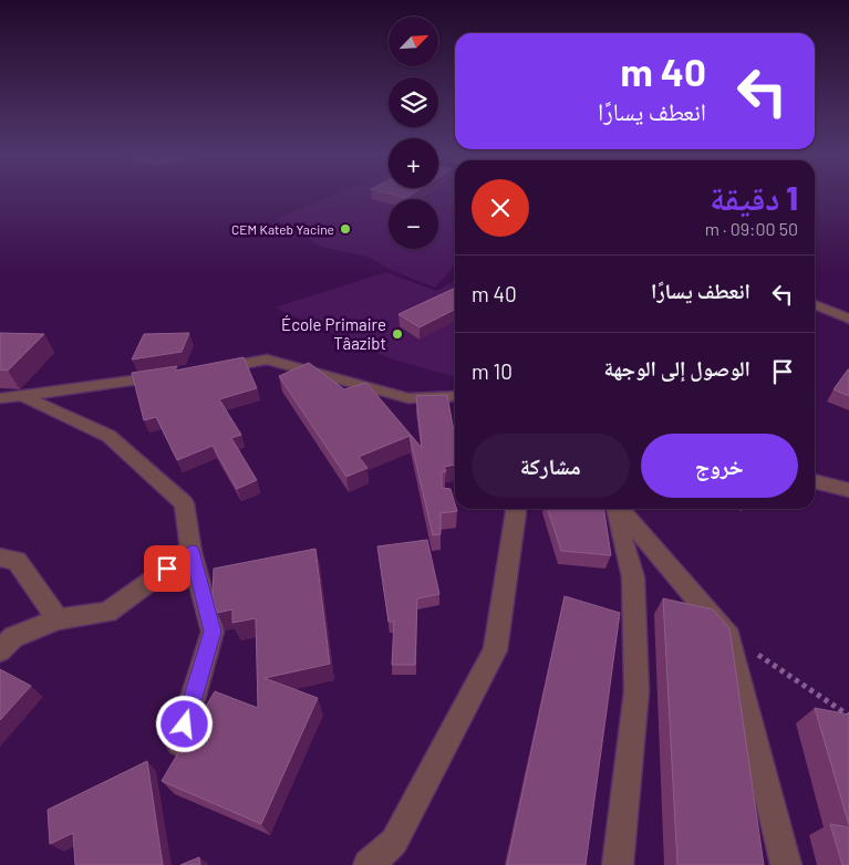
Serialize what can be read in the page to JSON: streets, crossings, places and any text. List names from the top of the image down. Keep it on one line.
{"places":["CEM Kateb Yacine","École Primaire Tâazibt"],"north":"top right","page":{"map_buttons":["+","−"],"turn":["40 m","انعطف يسارًا"],"heading":["1 دقيقة","50 m · 09:00"],"list":[{"name":"انعطف يسارًا","value":"40 m"},{"name":"الوصول إلى الوجهة","value":"10 m"}],"buttons":["خروج","مشاركة"]}}
